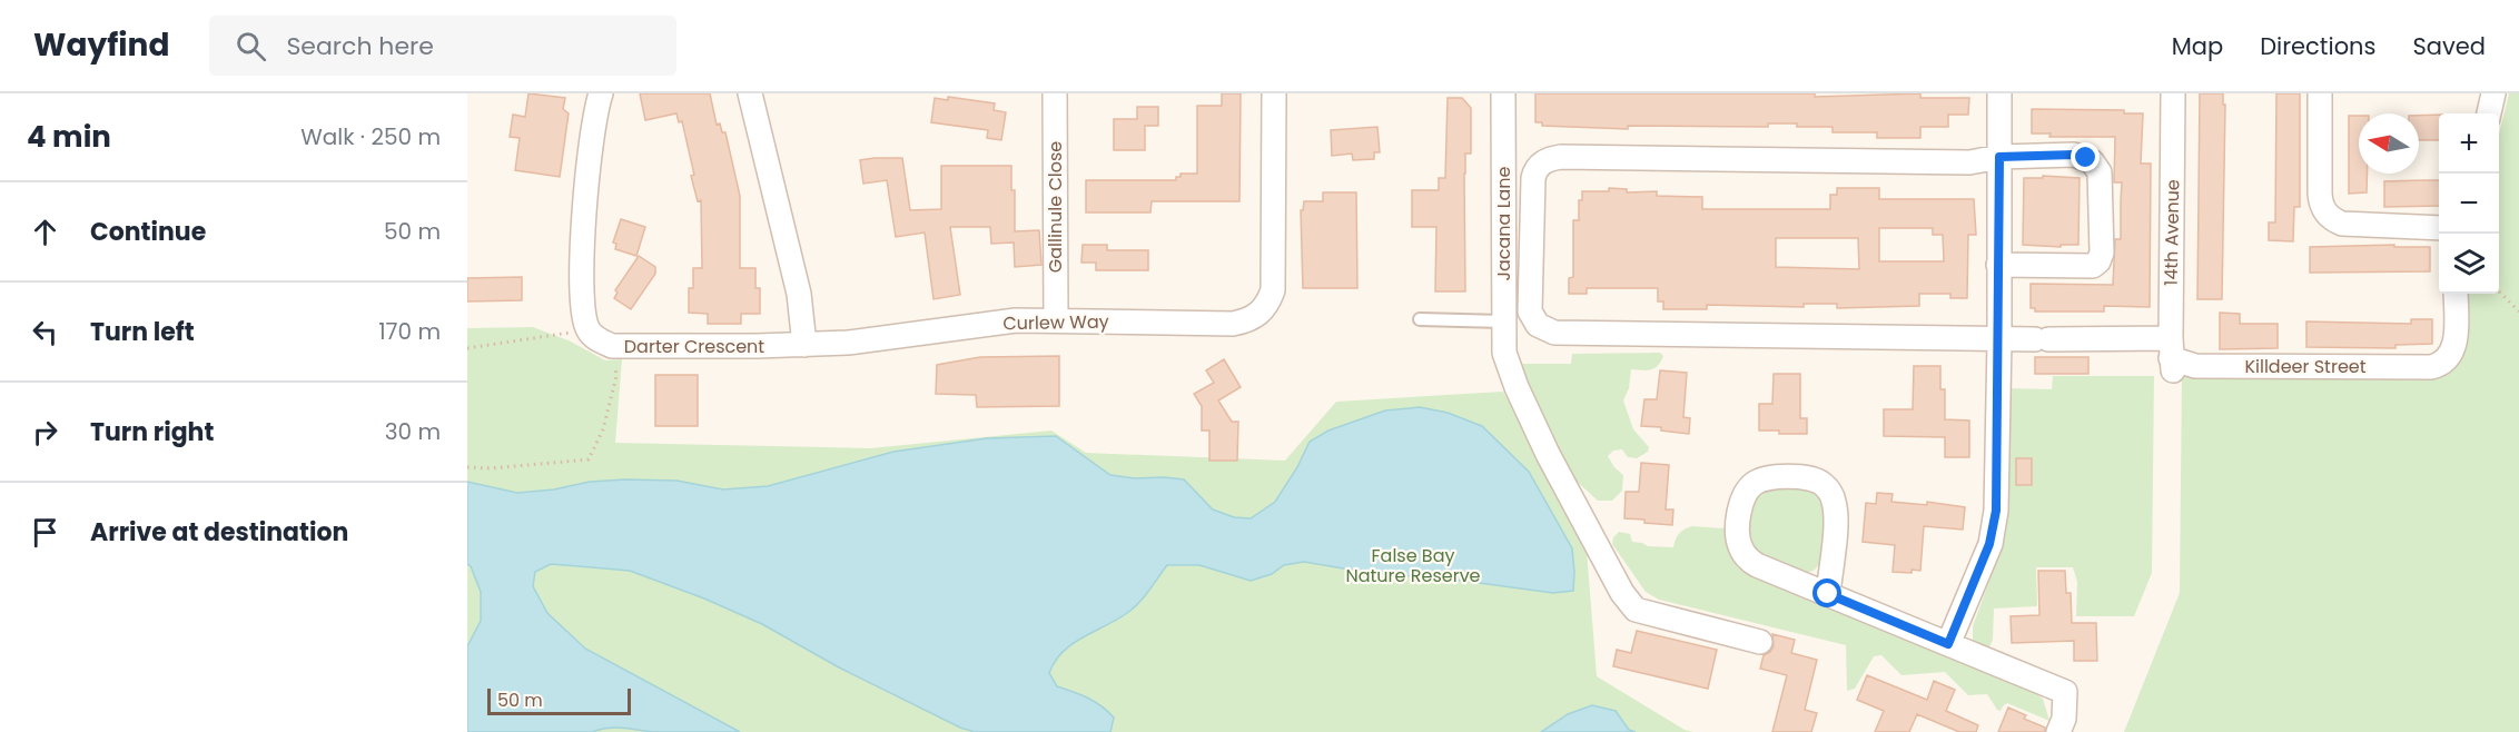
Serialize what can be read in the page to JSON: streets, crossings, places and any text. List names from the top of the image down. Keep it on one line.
{"streets":{"street":["Gallinule Close","Jacana Lane","14th Avenue","Curlew Way","Darter Crescent","Killdeer Street"]},"crossings":[["Gallinule Close","Curlew Way"],["14th Avenue","Killdeer Street"],["Curlew Way","Darter Crescent"]],"parks":["False Bay Nature Reserve"],"scale_bar":"50 m","north":"left","page":{"header":"Wayfind","search":"Search here","nav":["Map","Directions","Saved"],"heading":["4 min","Walk · 250 m"],"map_buttons":["+","−"],"list":[["Continue","50 m"],["Turn left","170 m"],["Turn right","30 m"],"Arrive at destination"],"scale":"50 m"}}
